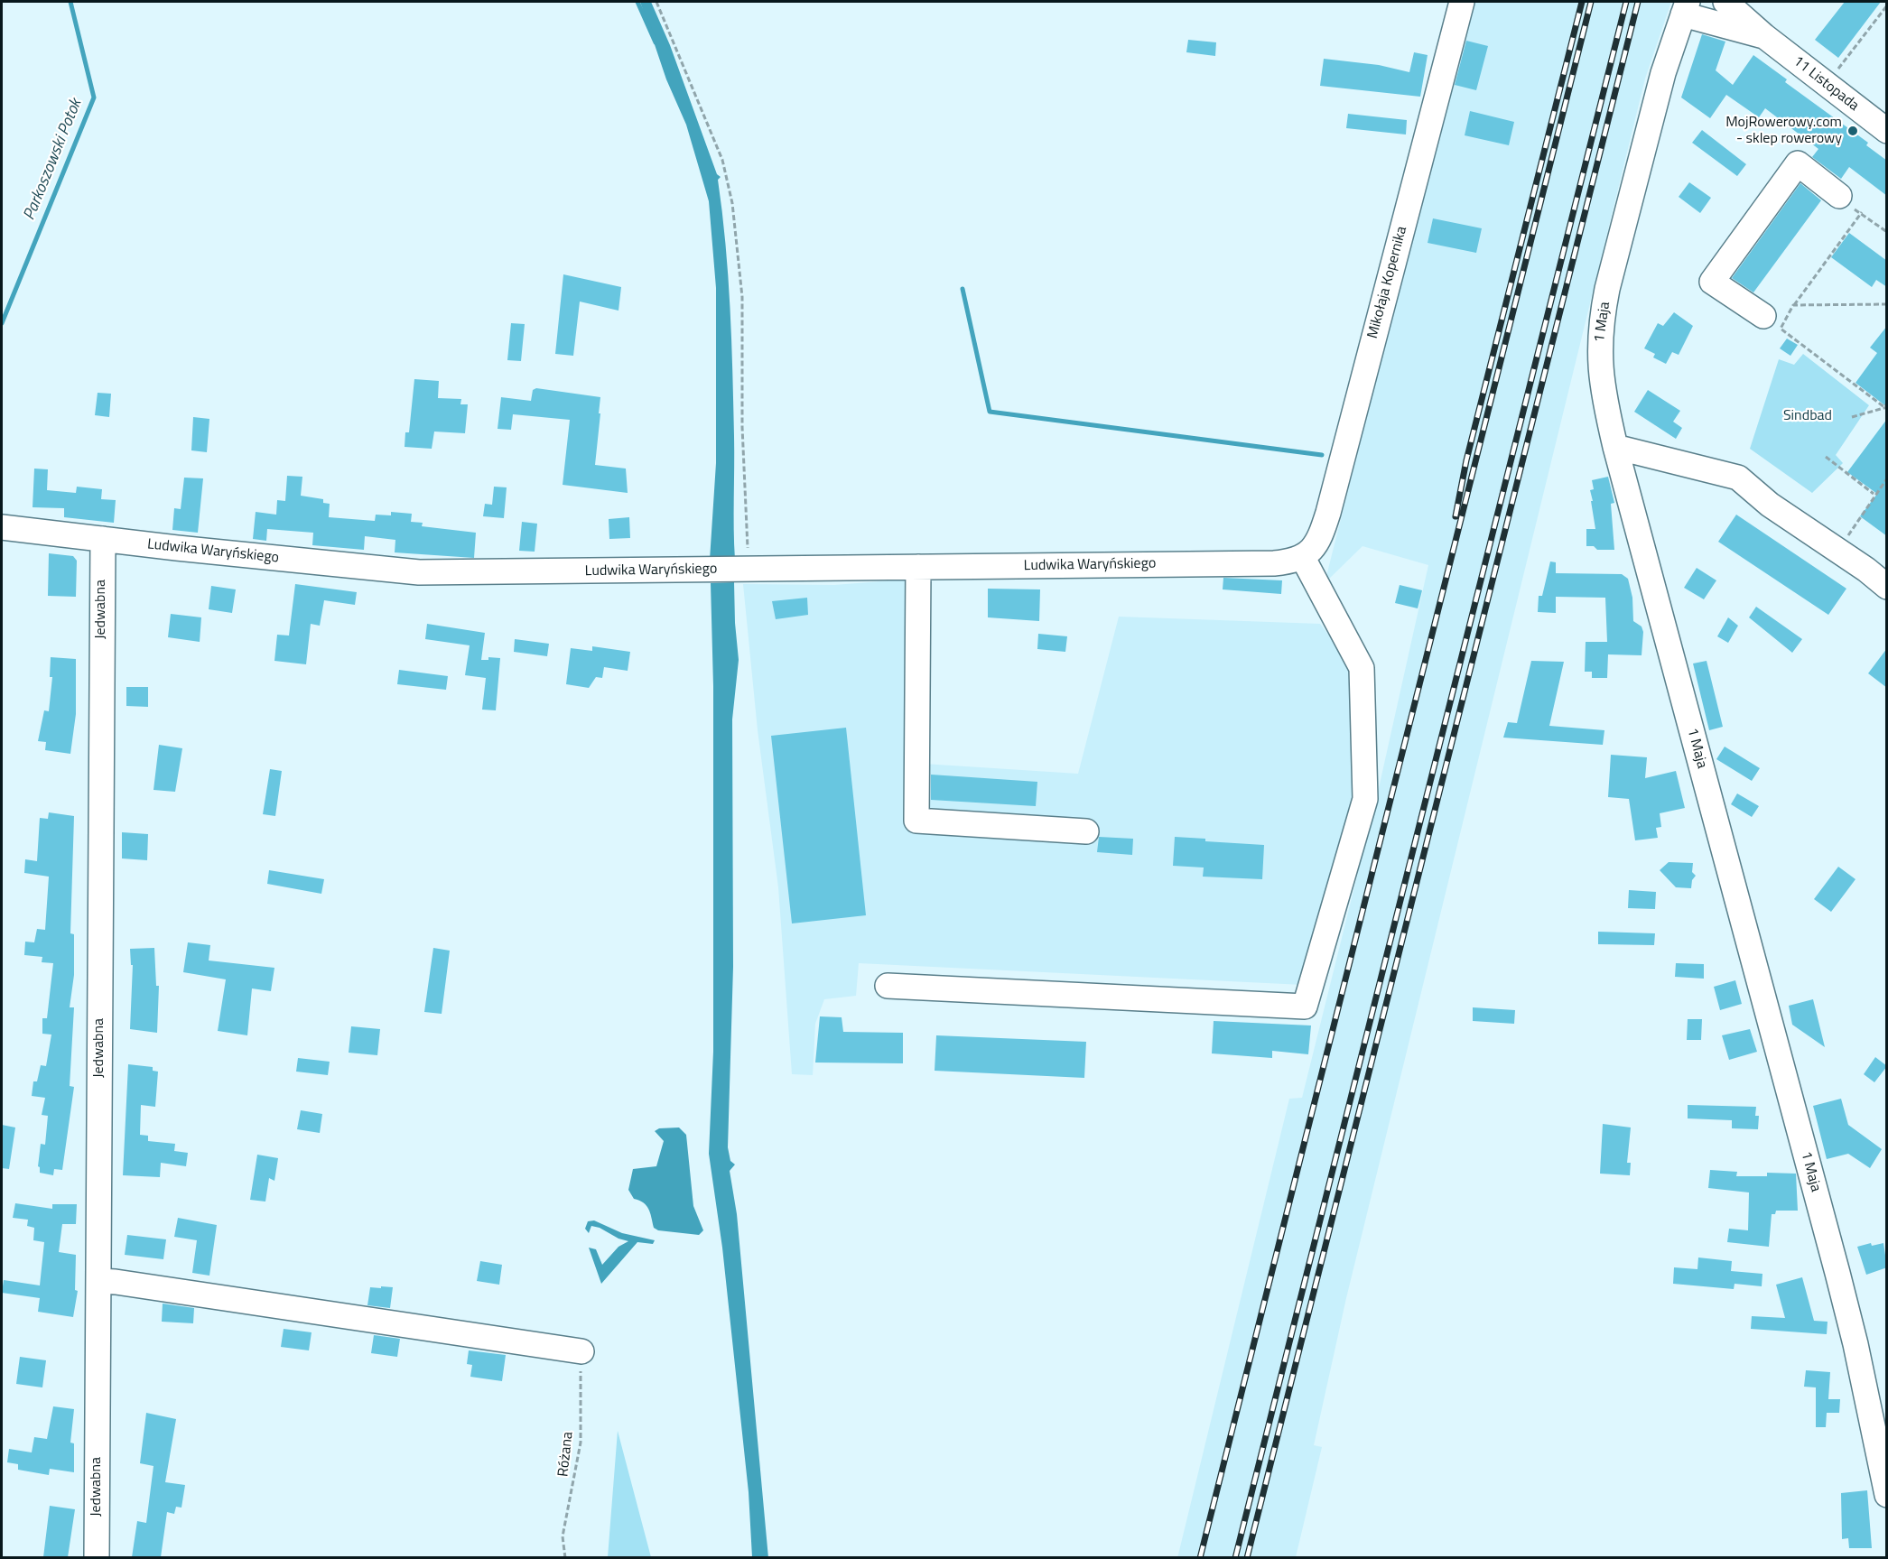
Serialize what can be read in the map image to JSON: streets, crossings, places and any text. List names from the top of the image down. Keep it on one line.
{"streets":{"street":["11 Listopada","Mikołaja Kopernika","1 Maja","Ludwika Waryńskiego","Jedwabna"],"path":["Różana"]},"crossings":[["11 Listopada","1 Maja"],["Mikołaja Kopernika","Ludwika Waryńskiego"],["Ludwika Waryńskiego","Jedwabna"]],"water":["Parkoszowski Potok"],"parks":["Sindbad"],"places":["MojRowerowy.com - sklep rowerowy"]}
